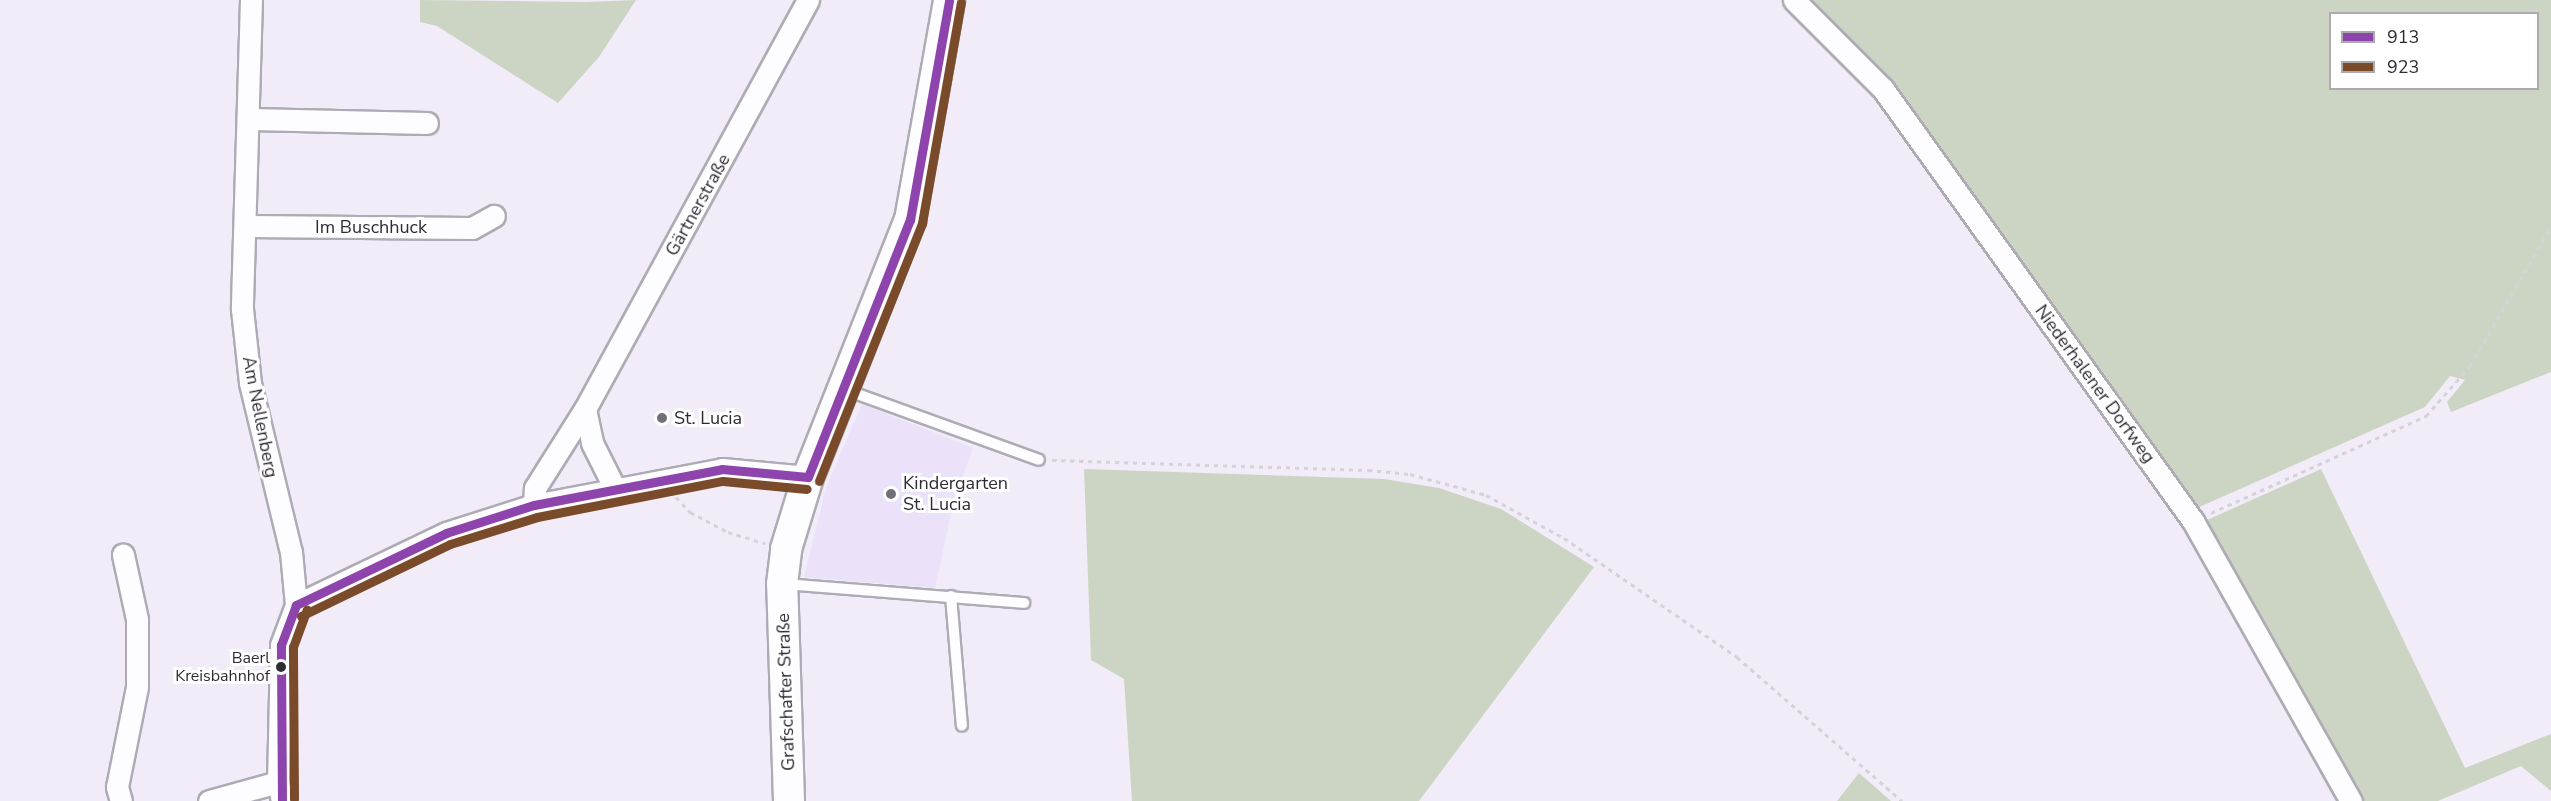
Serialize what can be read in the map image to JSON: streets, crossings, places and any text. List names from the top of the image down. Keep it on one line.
{"streets":{"main road":["Grafschafter Straße"],"street":["Gärtnerstraße","Im Buschhuck","Niederhalener Dorfweg","Am Nellenberg"]},"crossings":[["Im Buschhuck","Am Nellenberg"]],"places":["St. Lucia","Kindergarten St. Lucia","Baerl Kreisbahnhof"],"lines":["transit line 913","transit line 923"],"legend":["913","923"]}
